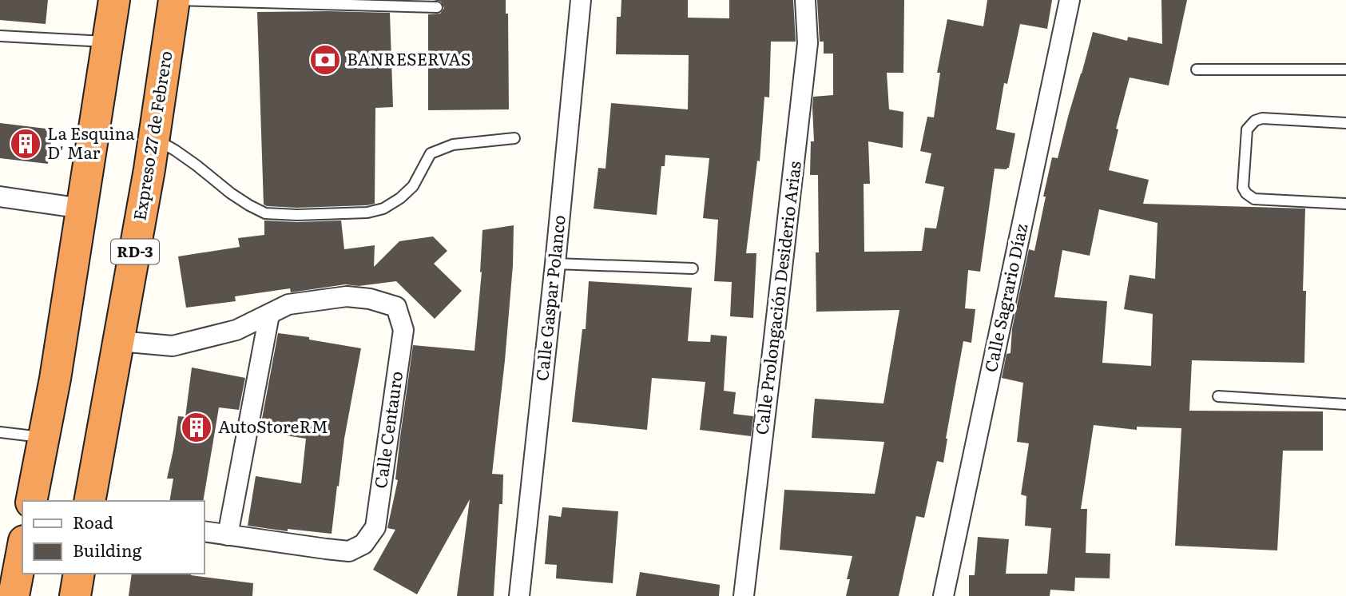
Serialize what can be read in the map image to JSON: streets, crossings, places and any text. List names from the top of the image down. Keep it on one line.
{"streets":{"highway":["Expreso 27 de Febrero","RD-3"],"street":["Calle Gaspar Polanco","Calle Prolongación Desiderio Arias","Calle Sagrario Díaz","Calle Centauro"]},"crossings":[["Expreso 27 de Febrero","Calle Centauro"]],"places":{"bank":["BANRESERVAS"],"building":["La Esquina D' Mar","AutoStoreRM"]},"legend":["Road","Building"]}
